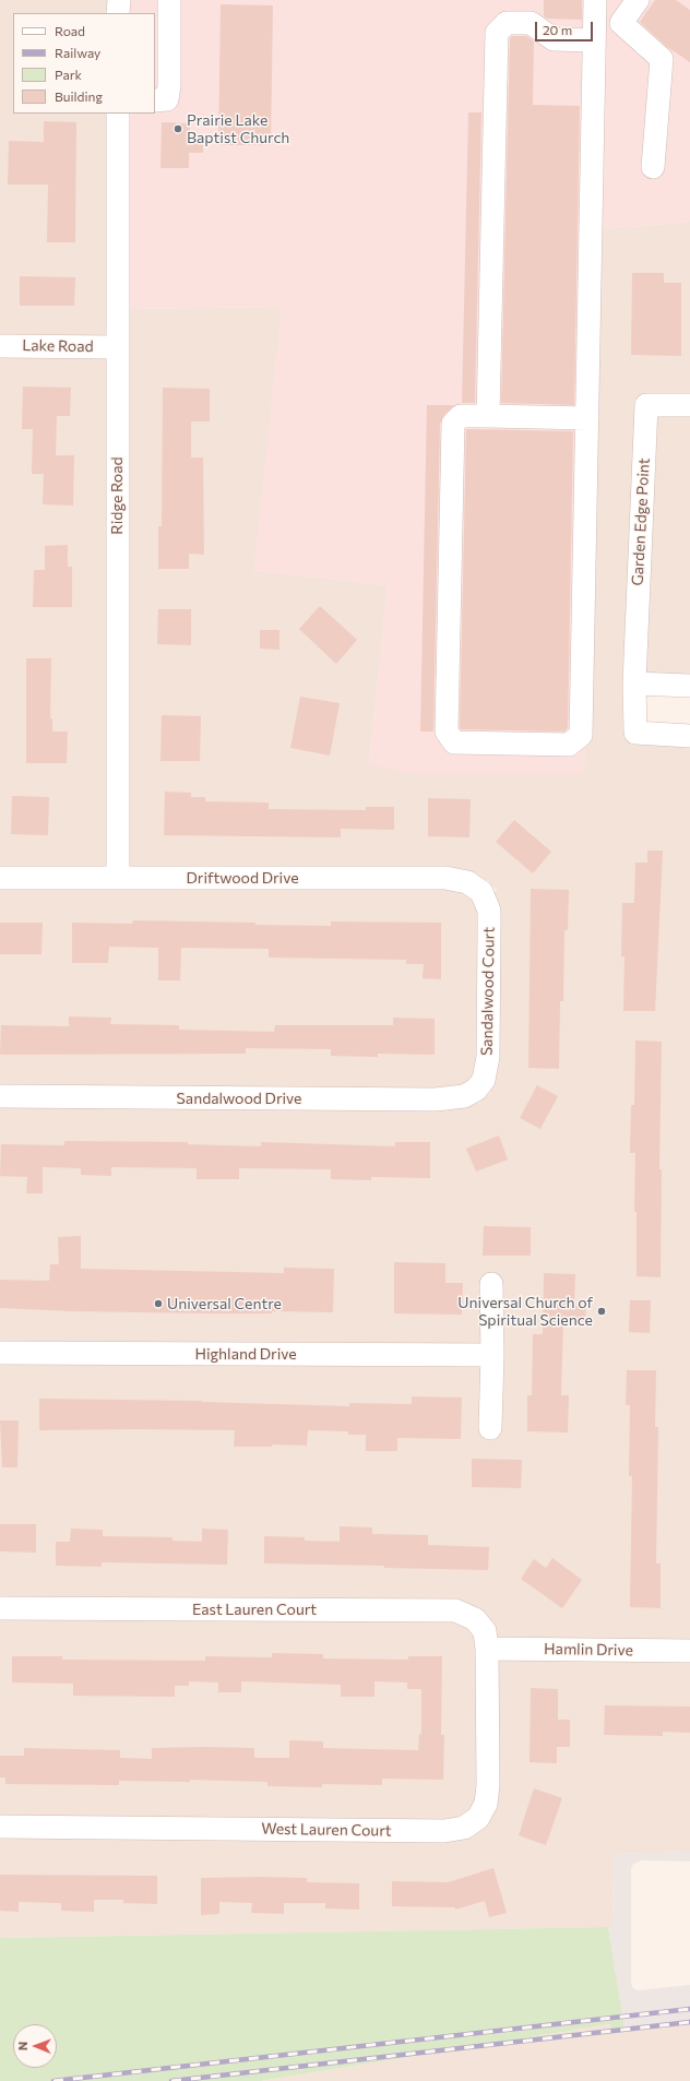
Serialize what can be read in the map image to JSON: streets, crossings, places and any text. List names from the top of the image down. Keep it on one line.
{"streets":{"street":["Lake Road","Ridge Road","Garden Edge Point","Driftwood Drive","Sandalwood Court","Sandalwood Drive","Highland Drive","East Lauren Court","Hamlin Drive","West Lauren Court"]},"crossings":[["Lake Road","Ridge Road"],["Ridge Road","Driftwood Drive"],["Driftwood Drive","Sandalwood Court"],["Sandalwood Court","Sandalwood Drive"],["East Lauren Court","Hamlin Drive"],["East Lauren Court","West Lauren Court"],["Hamlin Drive","West Lauren Court"]],"places":["Prairie Lake Baptist Church","Universal Centre","Universal Church of Spiritual Science"],"legend":["Road","Railway","Park","Building"],"scale_bar":"20 m","north":"left"}
